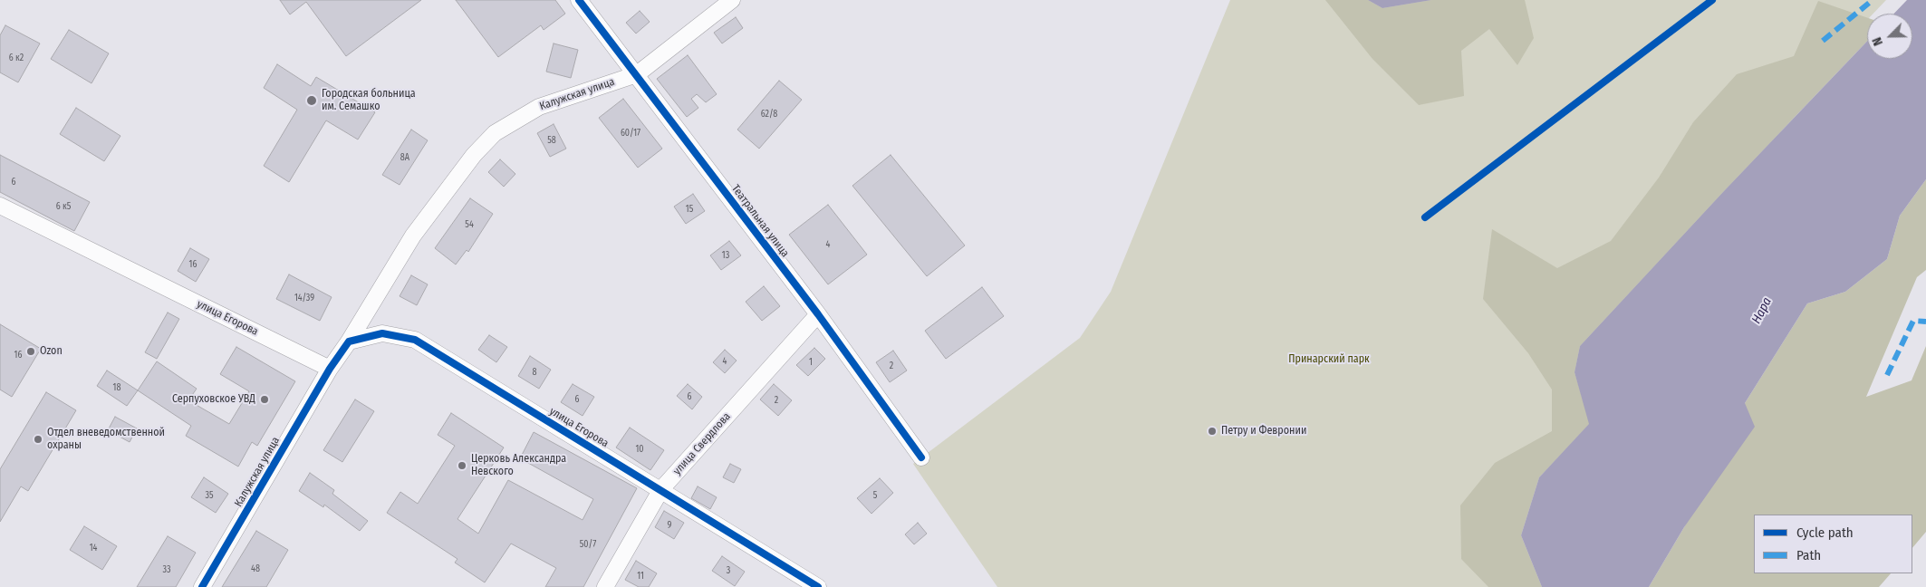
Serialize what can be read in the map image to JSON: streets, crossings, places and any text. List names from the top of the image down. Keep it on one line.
{"streets":{"street":["Калужская улица","Театральная улица","улица Егорова","улица Свердлова"]},"crossings":[["Калужская улица","Театральная улица"],["Калужская улица","улица Егорова"],["Театральная улица","улица Свердлова"],["улица Егорова","улица Свердлова"]],"water":["Нара"],"parks":["Принарский парк"],"places":["Городская больница им. Семашко","Ozon","Серпуховское УВД","Петру и Февронии","Отдел вневедомственной охраны","Церковь Александра Невского"],"house_numbers":["6 к2","62/8","60/17","58","8А","6","6 к5","15","54","4","13","16","14/39","16","4","1","2","8","18","6","6","2","10","35","5","9","50/7","14","48","33","3","11"],"legend":["Cycle path","Path"],"north":"bottom left"}
